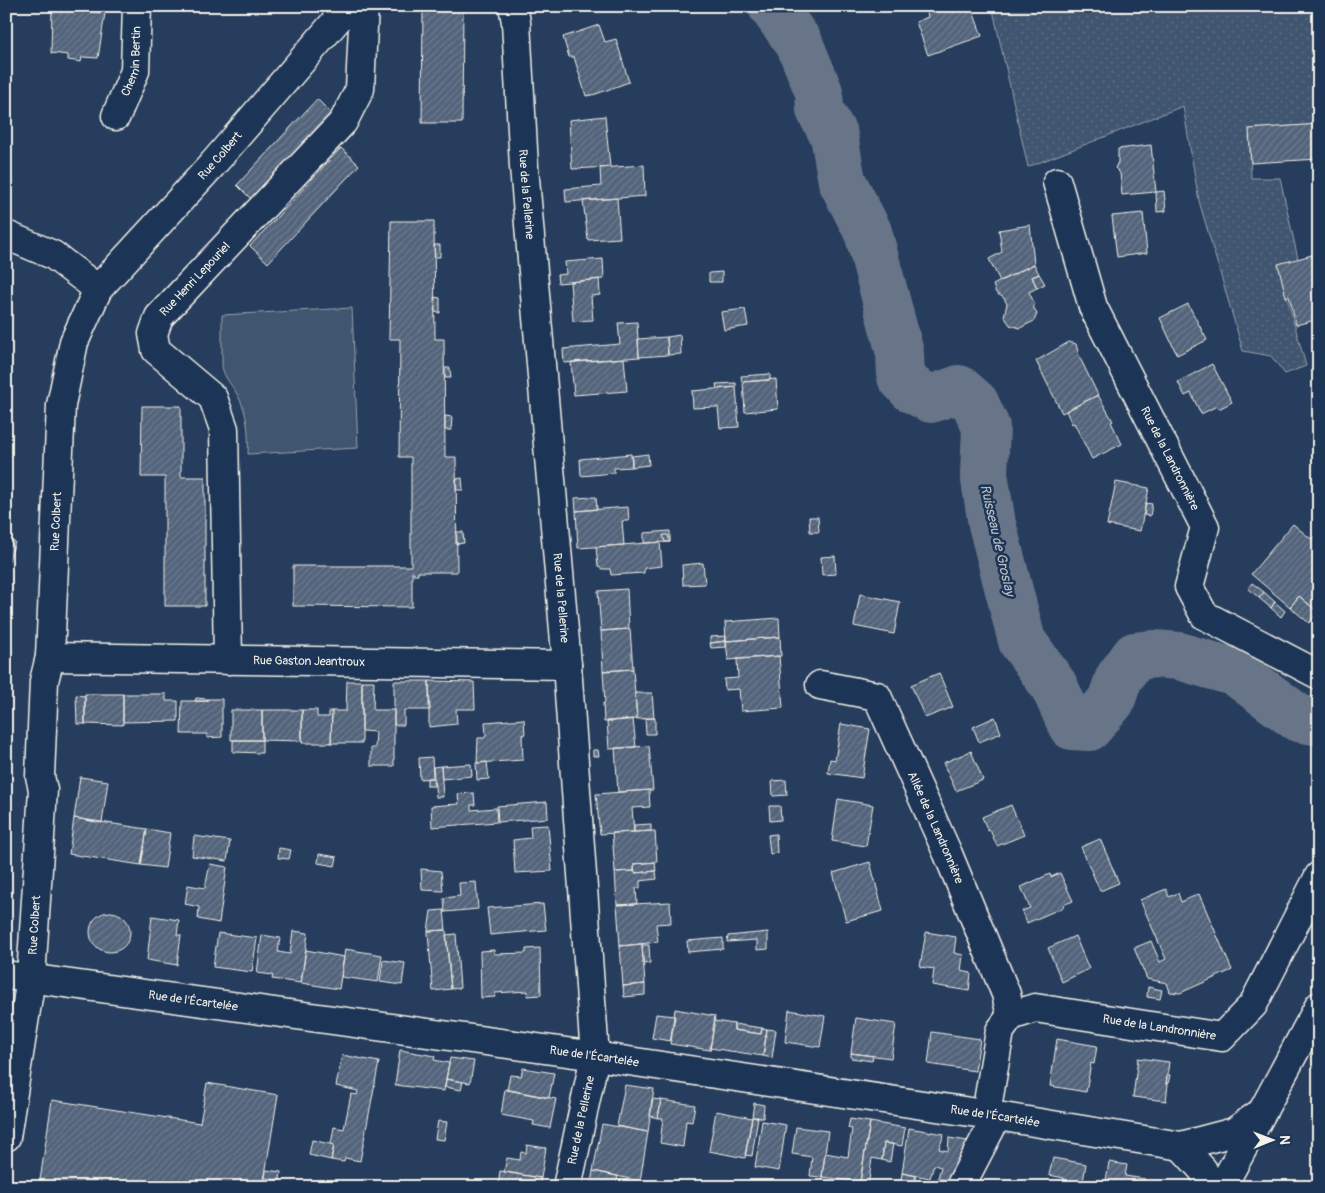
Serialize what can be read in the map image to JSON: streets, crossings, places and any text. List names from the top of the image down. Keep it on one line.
{"streets":{"street":["Chemin Bertin","Rue Colbert","Rue de la Pellerine","Rue Henri Lepouriel","Rue de la Landronnière","Rue Gaston Jeantroux","Allée de la Landronnière","Rue de l'Écartelée"]},"crossings":[["Rue Colbert","Rue Gaston Jeantroux"],["Rue Colbert","Rue de l'Écartelée"],["Rue de la Pellerine","Rue Gaston Jeantroux"],["Rue de la Pellerine","Rue de l'Écartelée"],["Rue Henri Lepouriel","Rue Gaston Jeantroux"],["Rue de la Landronnière","Allée de la Landronnière"]],"water":["Ruisseau de Groslay"],"north":"right"}
